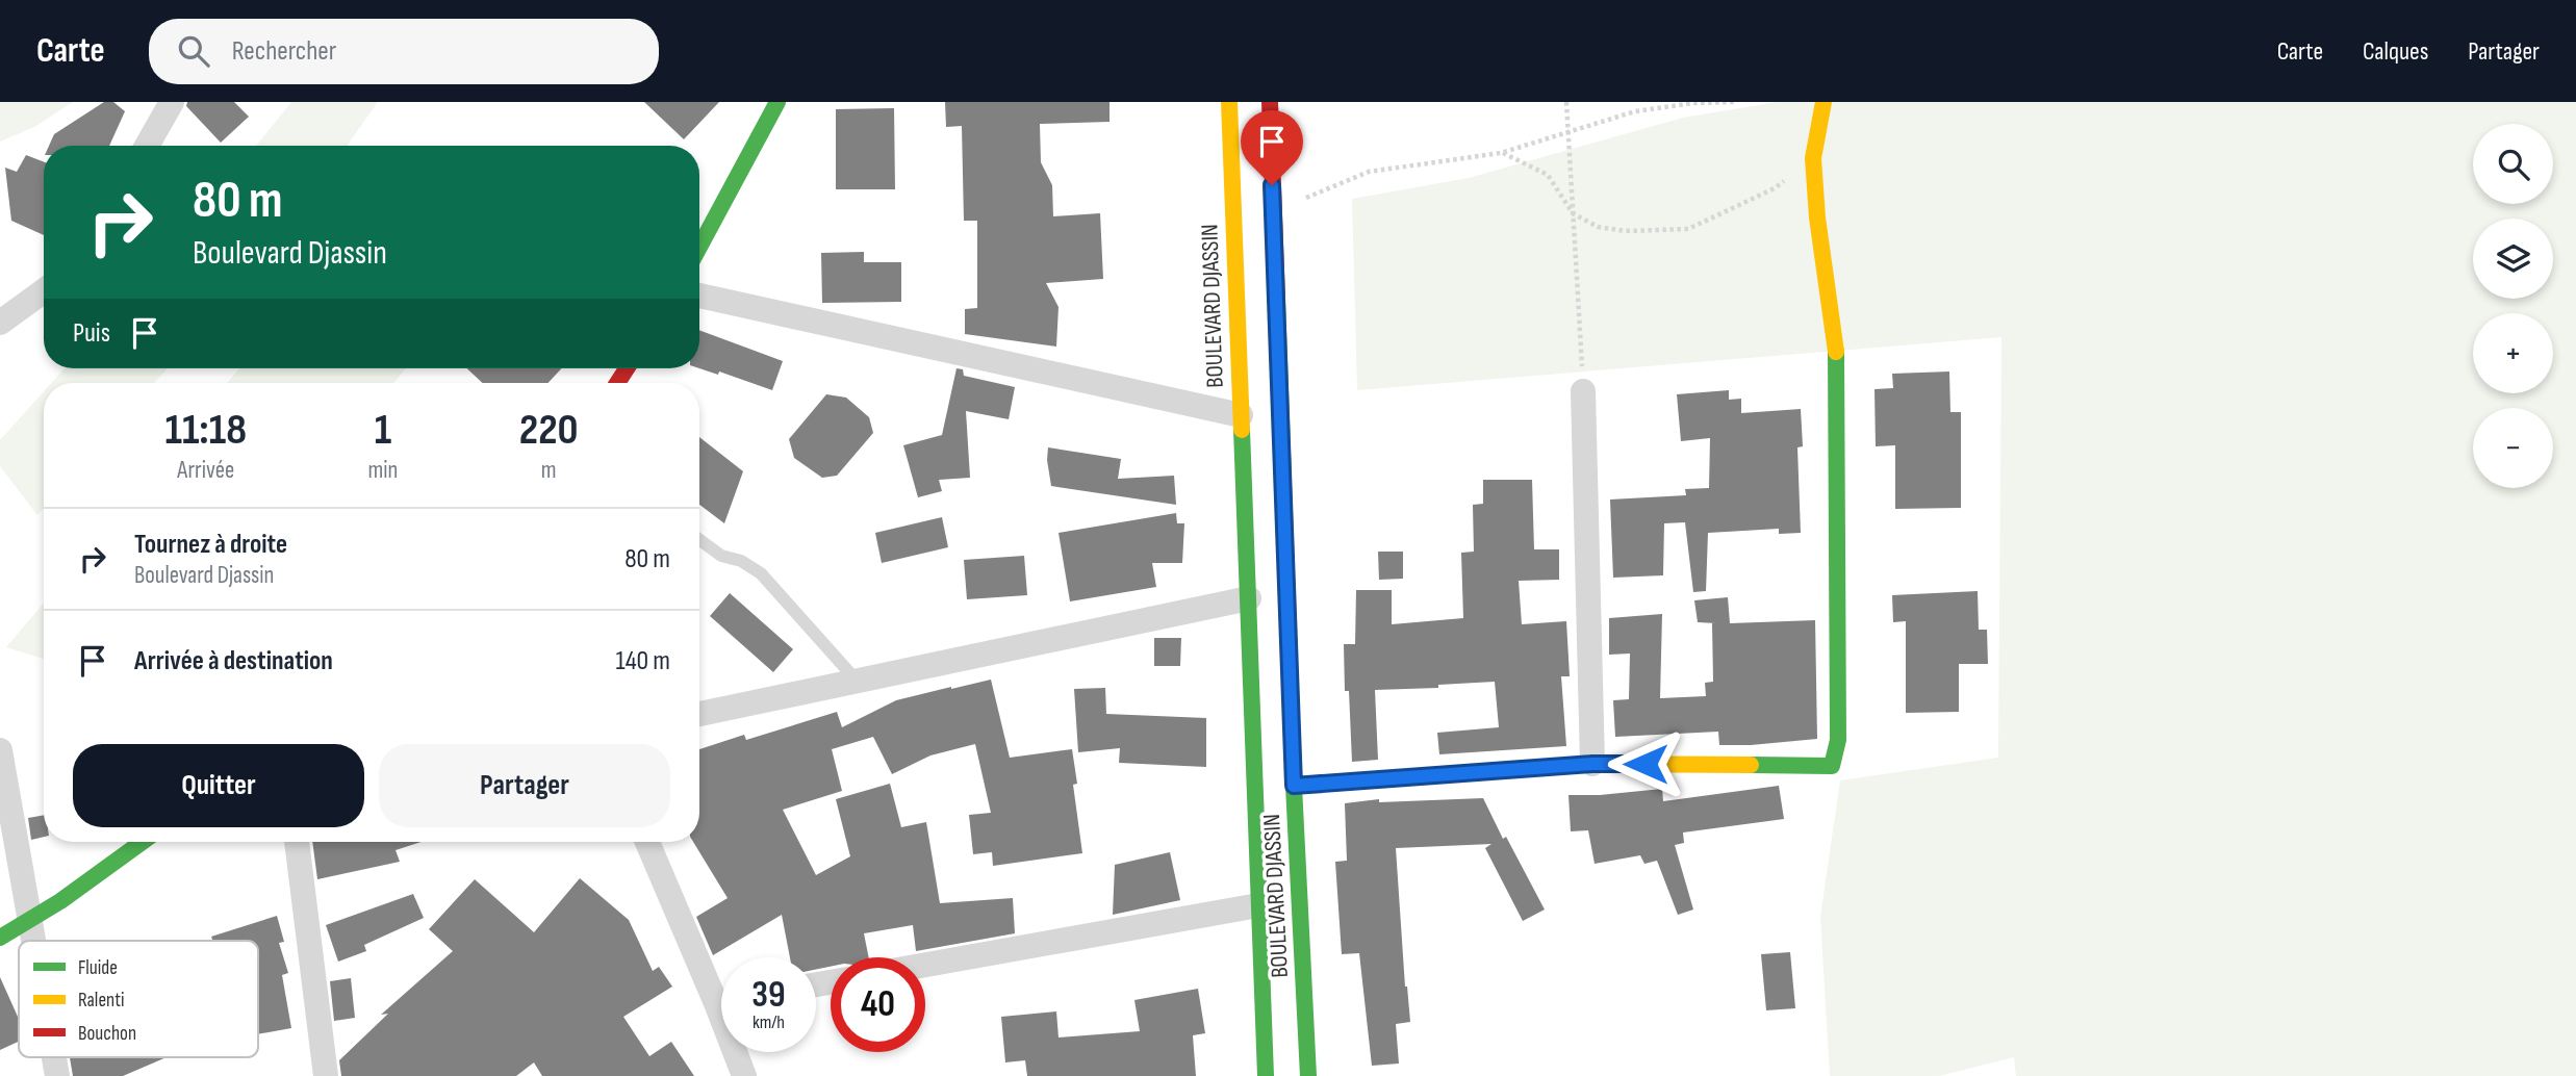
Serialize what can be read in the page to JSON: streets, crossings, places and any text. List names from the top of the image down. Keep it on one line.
{"streets":{"main road":["BOULEVARD DJASSIN"]},"legend":["Fluide","Ralenti","Bouchon"],"page":{"header":"Carte","search":"Rechercher","nav":["Carte","Calques","Partager"],"map_buttons":["+","−"],"turn":["80 m","Boulevard Djassin"],"then":"Puis","eta":["11:18","Arrivée","1","min","220","m"],"list":[{"name":"Tournez à droite","note":"Boulevard Djassin","value":"80 m"},{"name":"Arrivée à destination","value":"140 m"}],"buttons":["Quitter","Partager"],"speed":"39 km/h","limit":"40"}}
